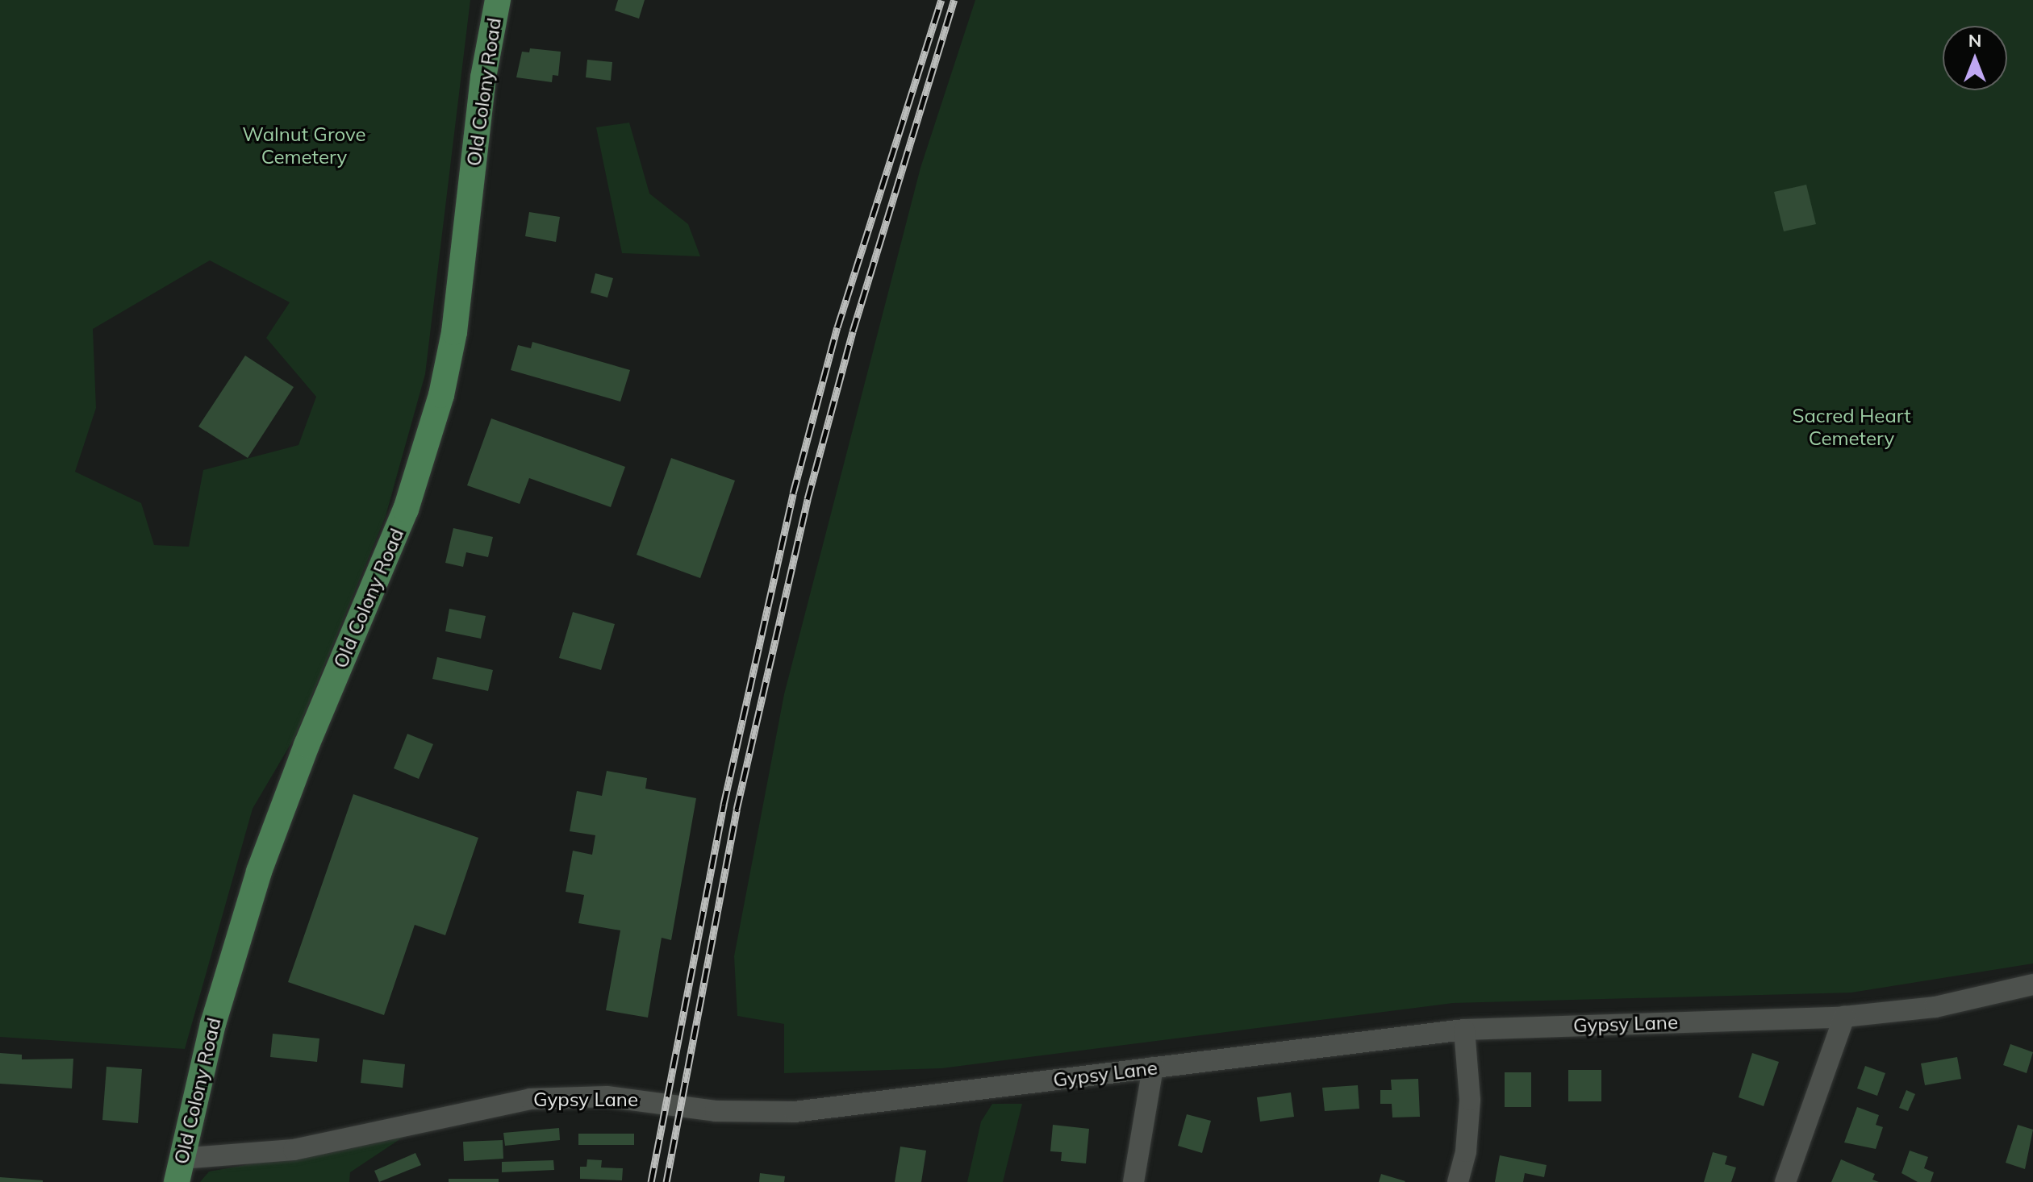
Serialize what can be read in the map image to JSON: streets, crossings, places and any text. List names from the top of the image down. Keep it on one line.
{"streets":{"main road":["Old Colony Road"],"street":["Gypsy Lane"]},"crossings":[["Old Colony Road","Gypsy Lane"]],"parks":["Walnut Grove Cemetery","Sacred Heart Cemetery"],"north":"top"}
